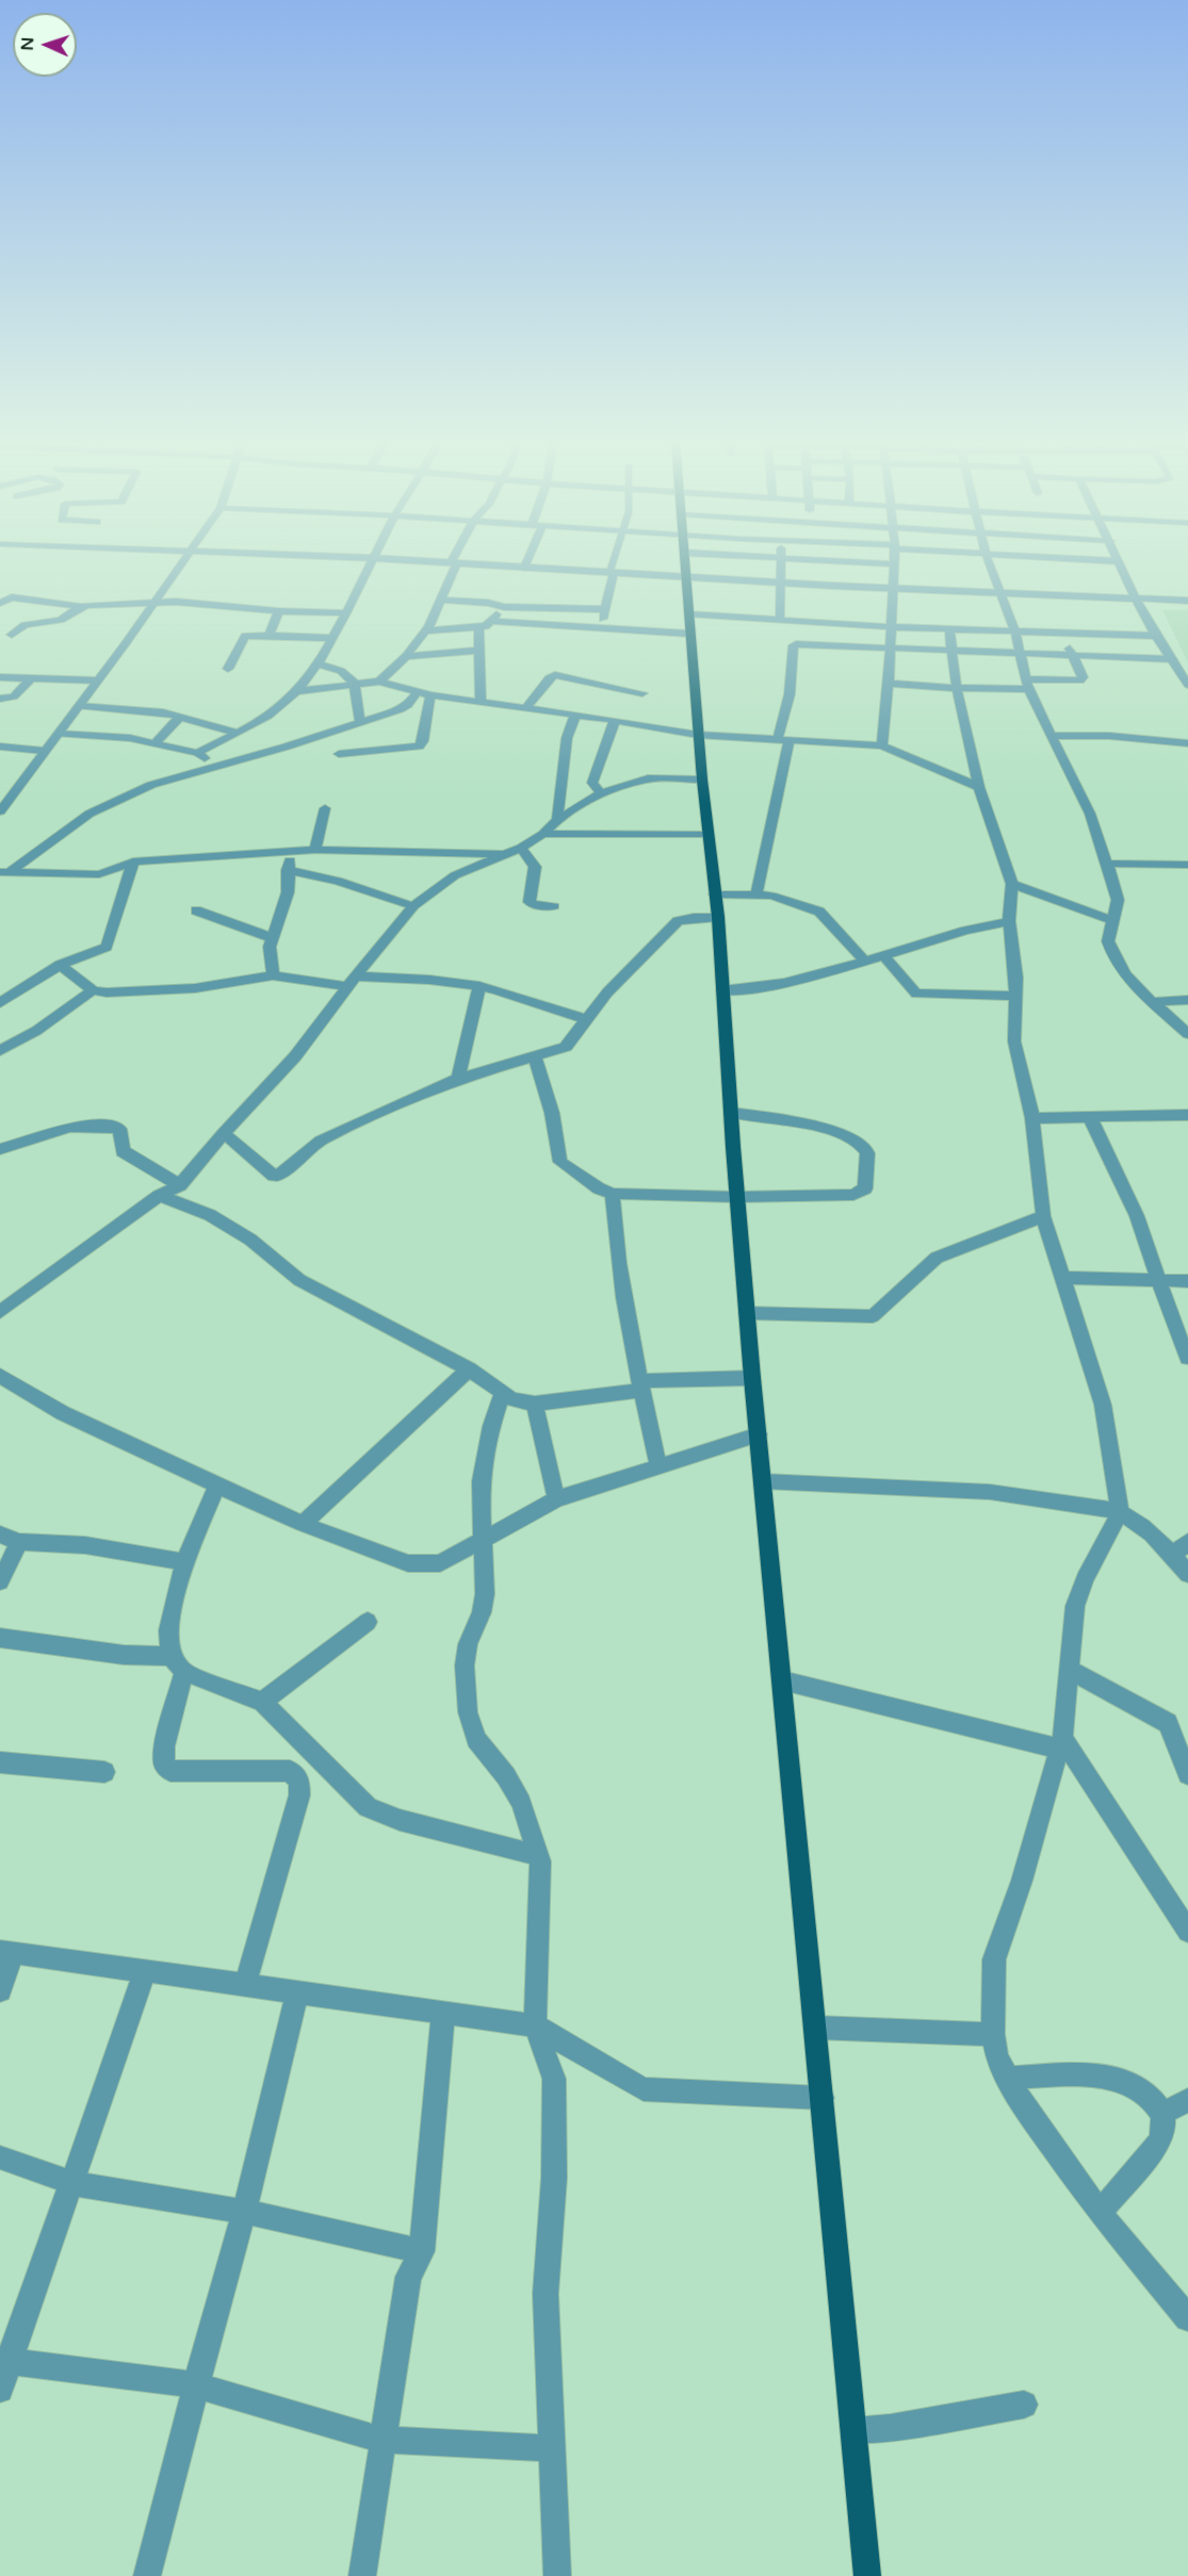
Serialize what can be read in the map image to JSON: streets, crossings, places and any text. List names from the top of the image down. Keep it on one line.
{"north":"left"}
